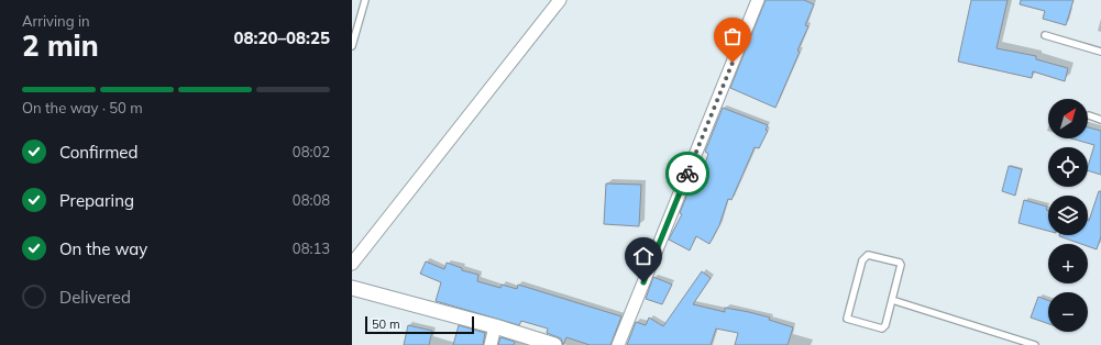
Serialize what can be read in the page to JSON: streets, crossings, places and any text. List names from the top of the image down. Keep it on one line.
{"scale_bar":"50 m","north":"top right","page":{"heading":["2 min","Arriving in","08:20–08:25"],"bar":"On the way · 50 m","map_buttons":["+","−"],"list":[["Confirmed","08:02"],["Preparing","08:08"],["On the way","08:13"],"Delivered"],"scale":"50 m"}}
